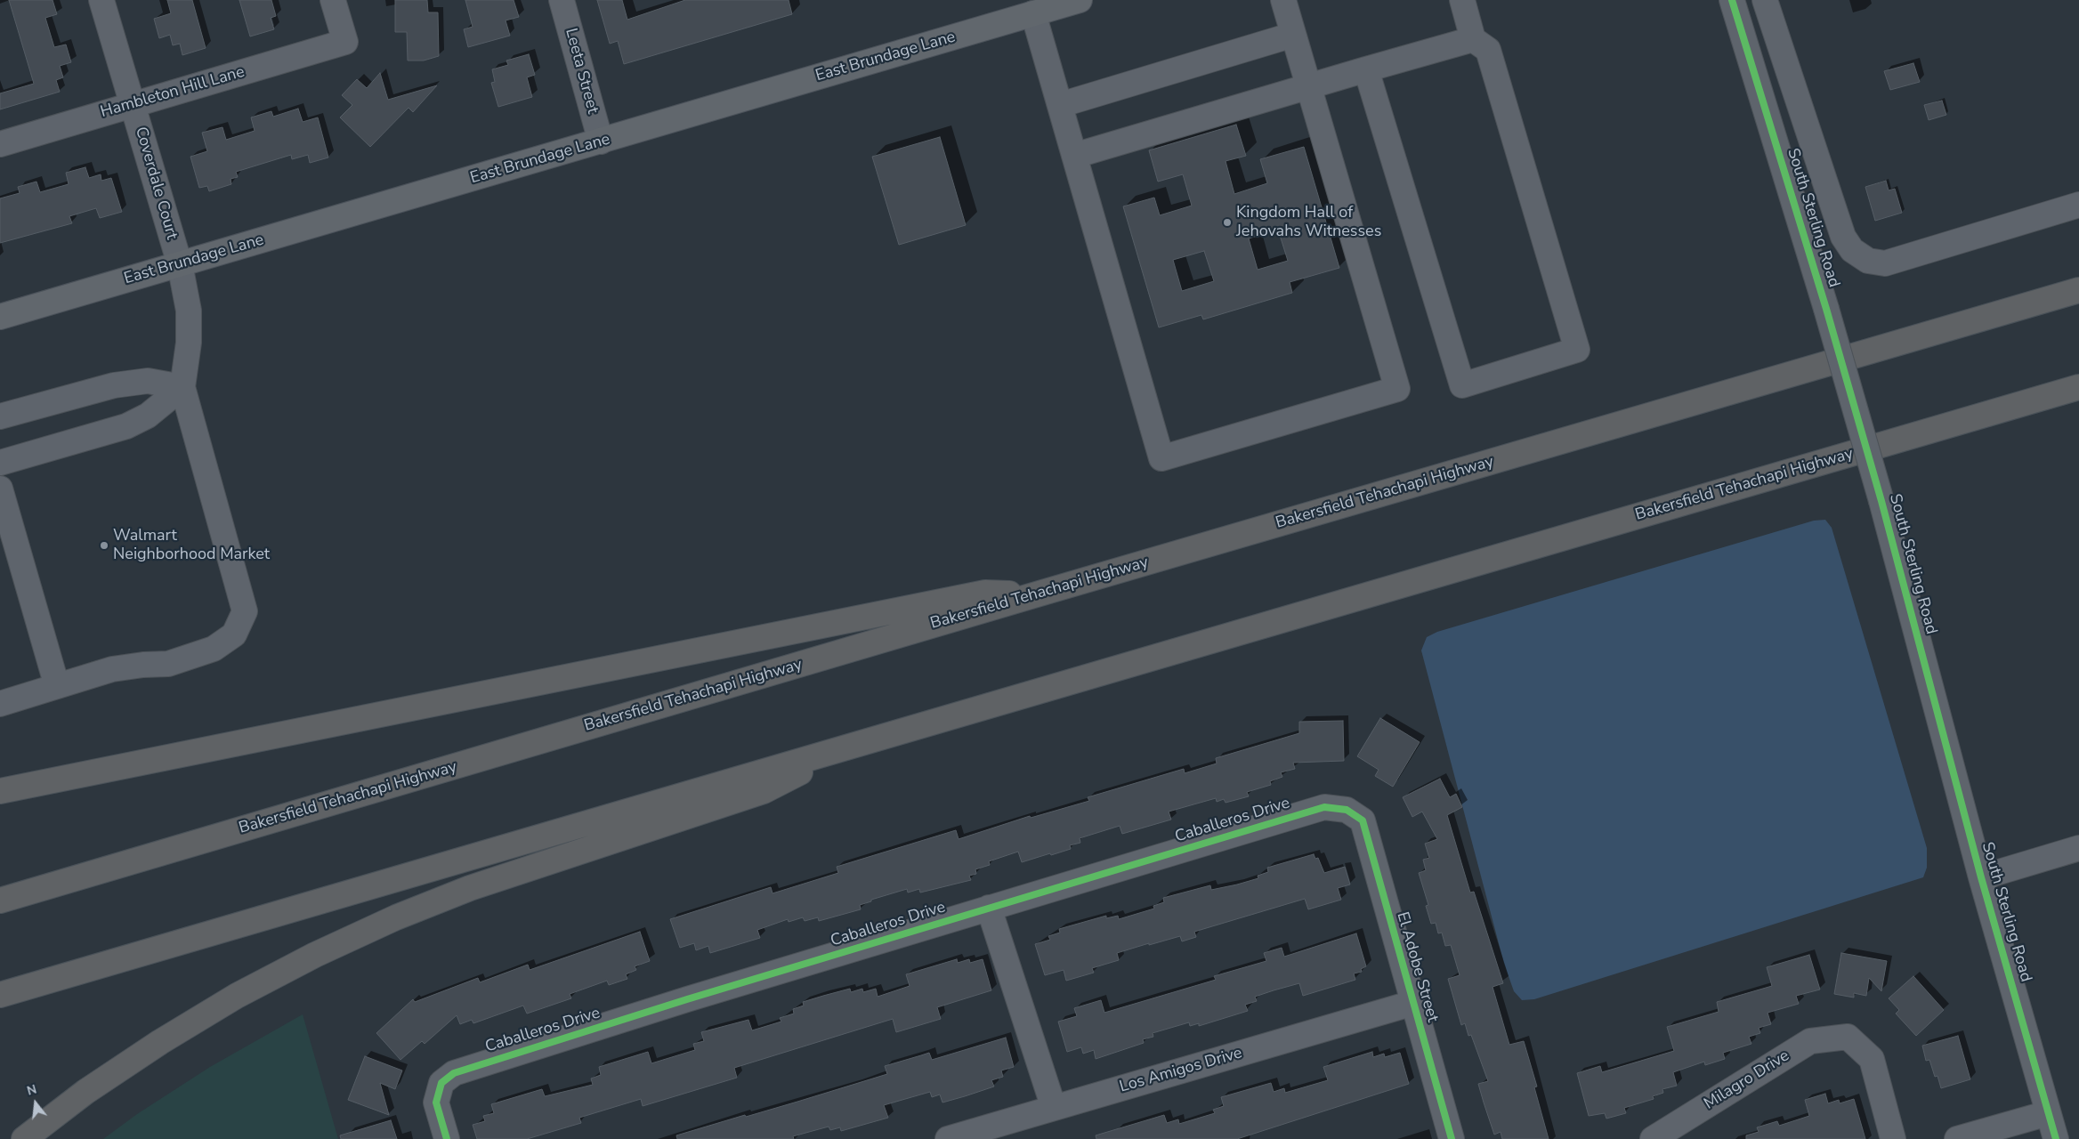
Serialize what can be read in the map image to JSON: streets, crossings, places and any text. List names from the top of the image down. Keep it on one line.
{"streets":{"highway":["Bakersfield Tehachapi Highway"],"main road":["East Brundage Lane"],"street":["Leeta Street","Hambleton Hill Lane","Coverdale Court","South Sterling Road","Caballeros Drive","El Adobe Street","Los Amigos Drive","Milagro Drive"]},"crossings":[["East Brundage Lane","Leeta Street"],["East Brundage Lane","Coverdale Court"],["Hambleton Hill Lane","Coverdale Court"],["Caballeros Drive","El Adobe Street"],["El Adobe Street","Los Amigos Drive"]],"places":["Kingdom Hall of Jehovahs Witnesses","Walmart Neighborhood Market"],"north":"top"}
